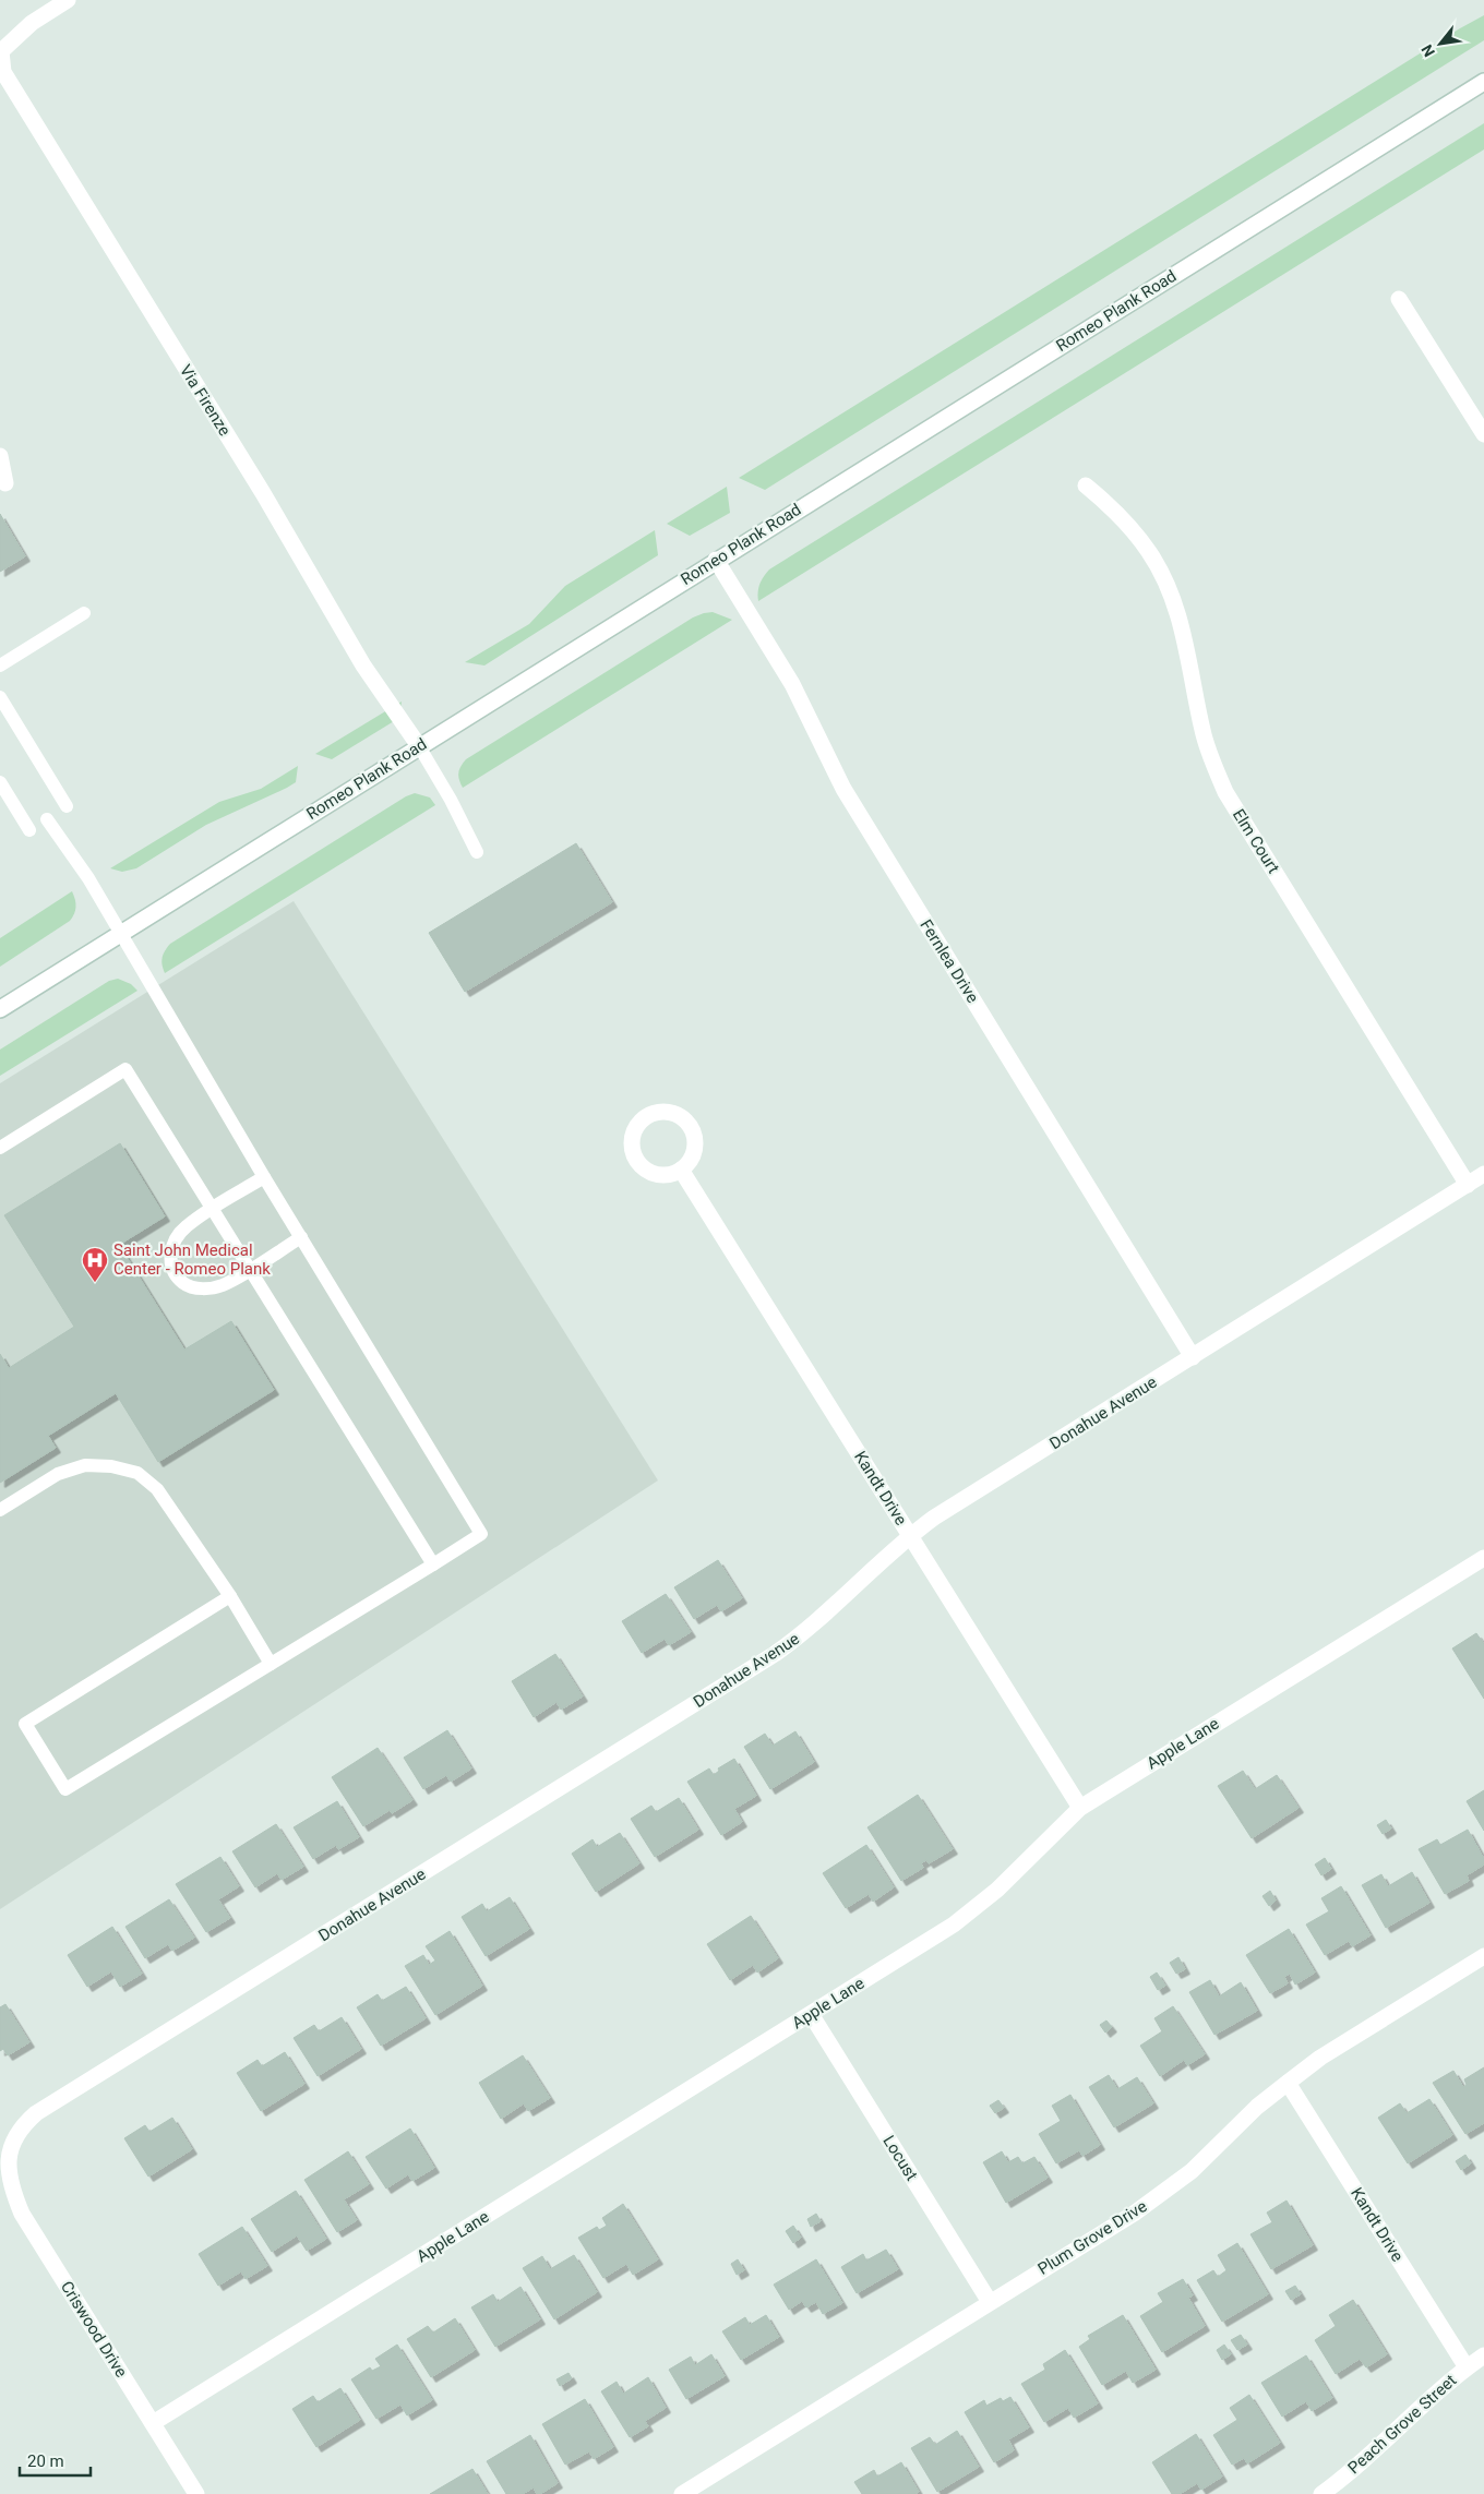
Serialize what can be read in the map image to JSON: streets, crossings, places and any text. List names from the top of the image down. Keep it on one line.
{"streets":{"street":["Romeo Plank Road","Via Firenze","Elm Court","Fernlea Drive","Donahue Avenue","Kandt Drive","Apple Lane","Locust","Plum Grove Drive","Criswood Drive","Peach Grove Street"]},"crossings":[["Romeo Plank Road","Via Firenze"],["Romeo Plank Road","Fernlea Drive"],["Elm Court","Donahue Avenue"],["Fernlea Drive","Donahue Avenue"],["Donahue Avenue","Kandt Drive"],["Donahue Avenue","Criswood Drive"],["Kandt Drive","Apple Lane"],["Kandt Drive","Plum Grove Drive"],["Kandt Drive","Peach Grove Street"],["Apple Lane","Locust"],["Apple Lane","Criswood Drive"],["Locust","Plum Grove Drive"]],"places":{"hospital":["Saint John Medical Center - Romeo Plank"]},"scale_bar":"20 m","north":"bottom left"}
